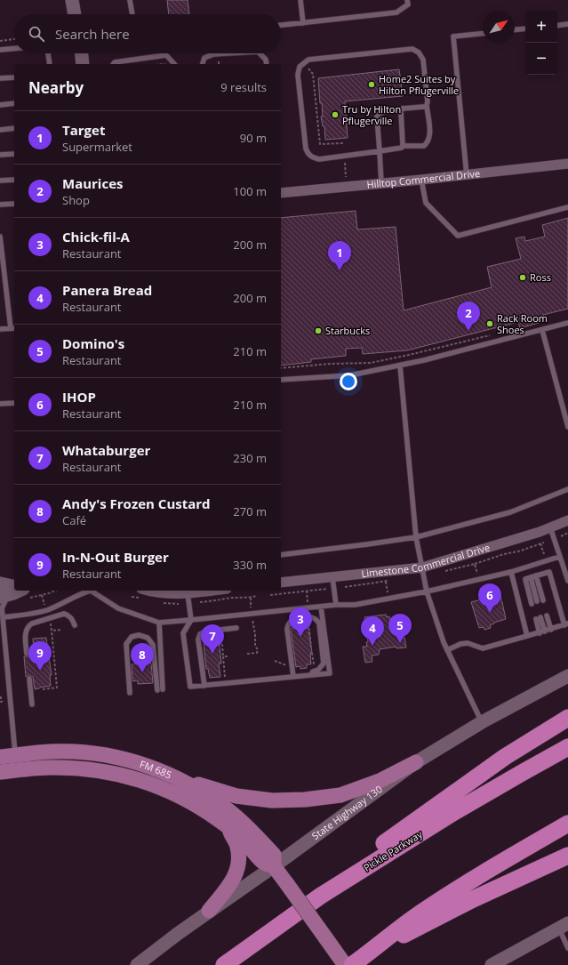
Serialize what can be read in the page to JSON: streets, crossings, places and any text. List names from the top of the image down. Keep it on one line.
{"streets":{"highway":["Pickle Parkway"],"main road":["FM 685","State Highway 130"],"street":["Hilltop Commercial Drive","Limestone Commercial Drive"]},"crossings":[["FM 685","State Highway 130"]],"places":["Home2 Suites by Hilton Pflugerville","Tru by Hilton Pflugerville","Ross","Rack Room Shoes","Starbucks"],"north":"top right","page":{"map_buttons":["+","−"],"search":"Search here","heading":["Nearby","9 results"],"list":[{"mark":"1","name":"Target","note":"Supermarket","value":"90 m"},{"mark":"2","name":"Maurices","note":"Shop","value":"100 m"},{"mark":"3","name":"Chick-fil-A","note":"Restaurant","value":"200 m"},{"mark":"4","name":"Panera Bread","note":"Restaurant","value":"200 m"},{"mark":"5","name":"Domino's","note":"Restaurant","value":"210 m"},{"mark":"6","name":"IHOP","note":"Restaurant","value":"210 m"},{"mark":"7","name":"Whataburger","note":"Restaurant","value":"230 m"},{"mark":"8","name":"Andy's Frozen Custard","note":"Café","value":"270 m"},{"mark":"9","name":"In-N-Out Burger","note":"Restaurant","value":"330 m"}],"pins":["1","2","6","3","5","4","7","9","8"]}}
